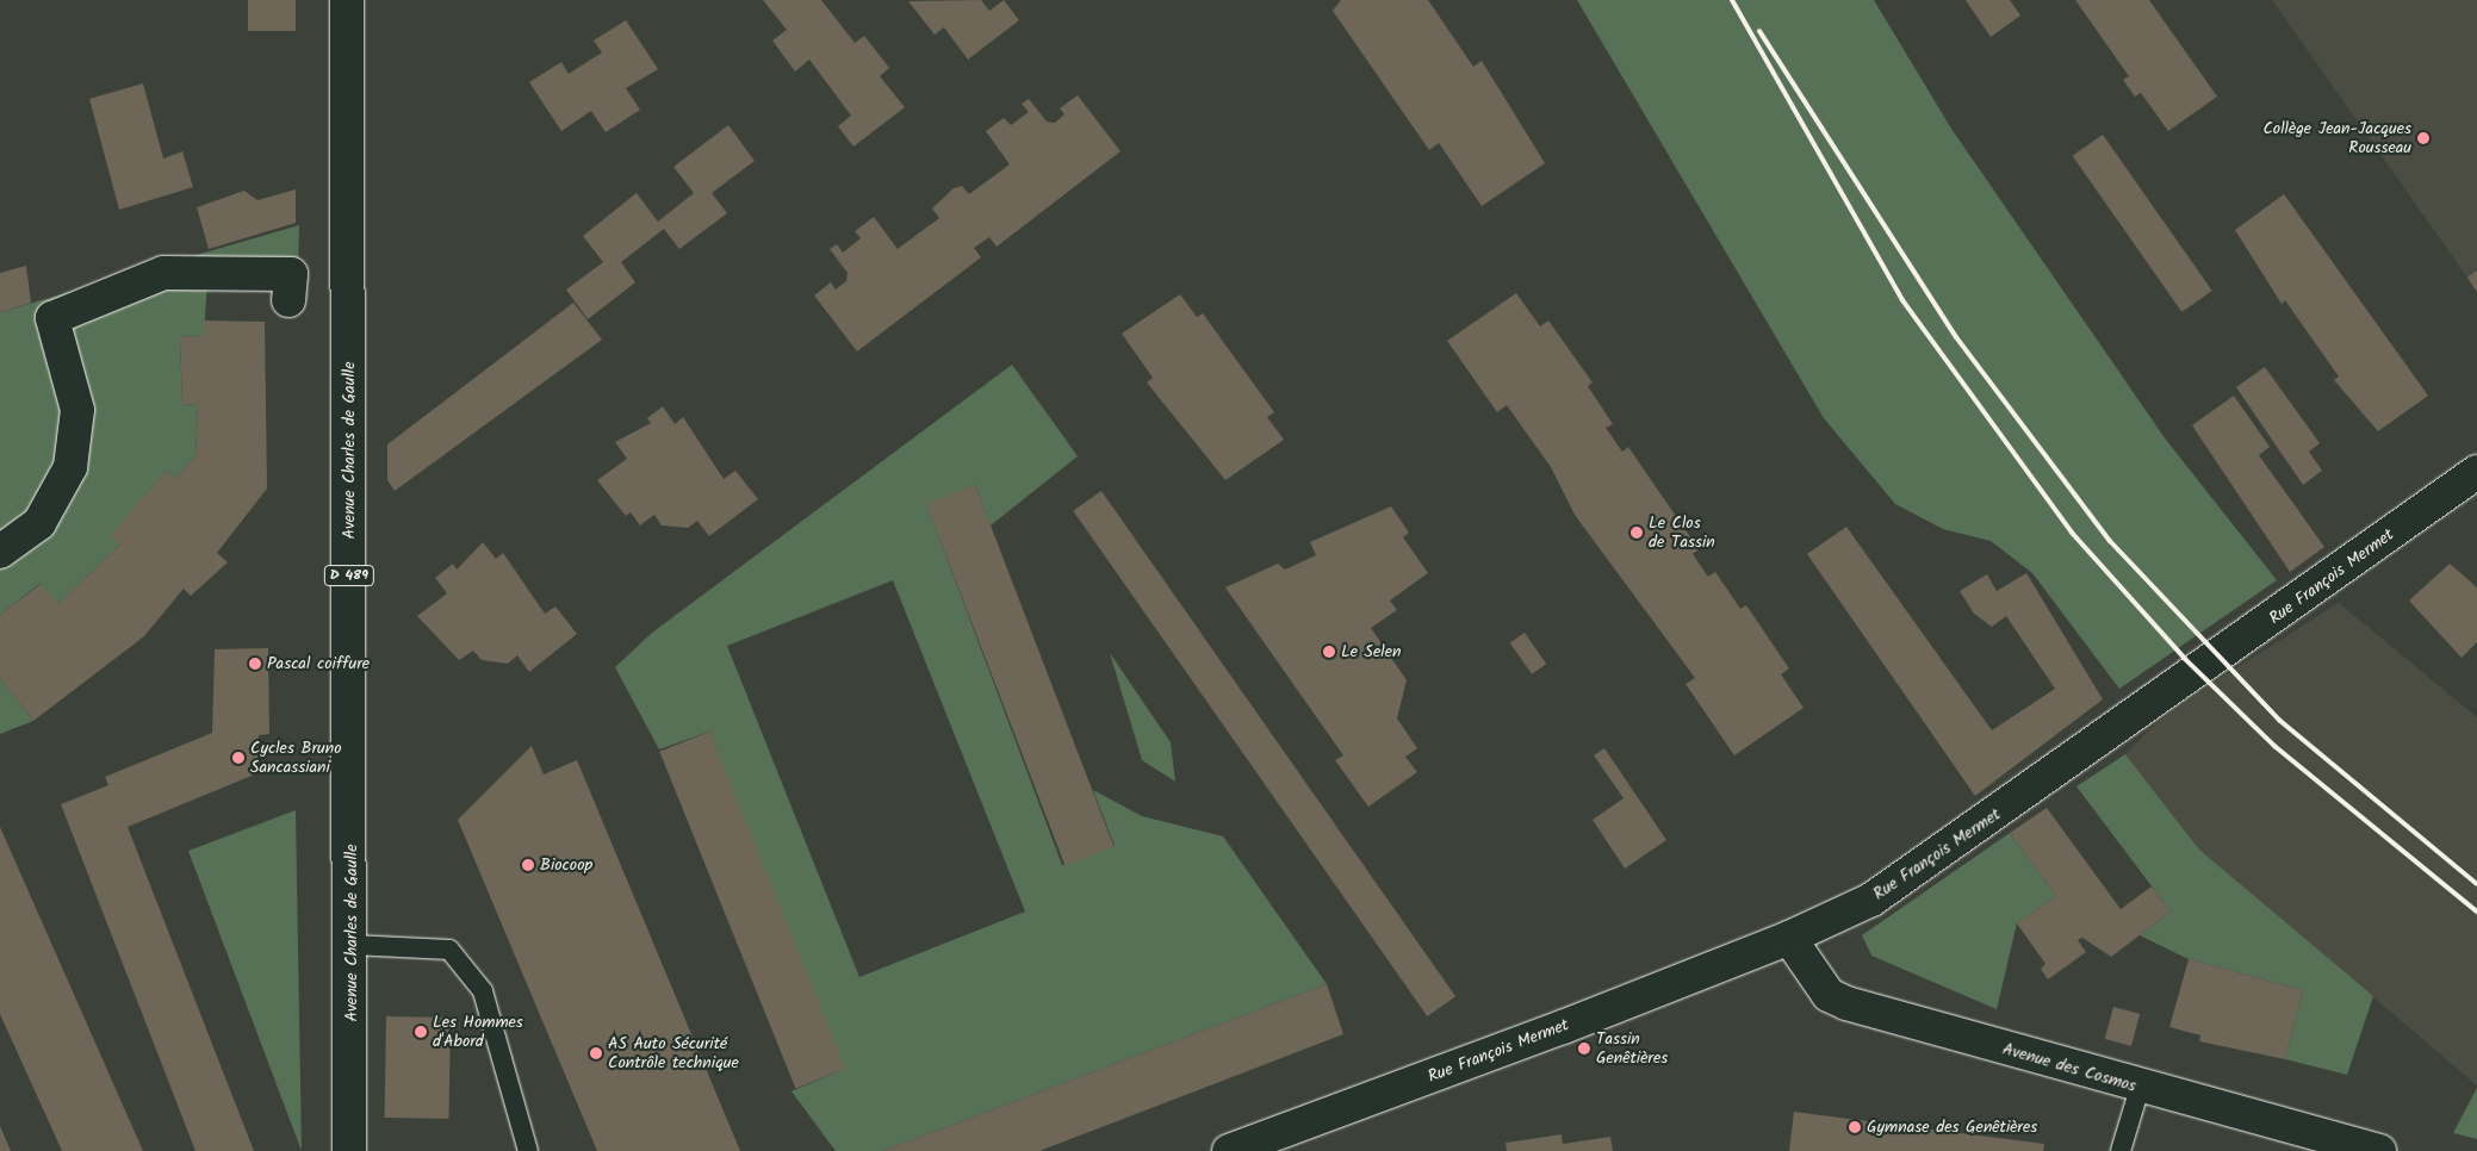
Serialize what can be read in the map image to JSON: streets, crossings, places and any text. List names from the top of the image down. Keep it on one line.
{"streets":{"main road":["Avenue Charles de Gaulle","D 489","Rue François Mermet","Avenue des Cosmos"]},"crossings":[["Rue François Mermet","Avenue des Cosmos"]],"places":["Collège Jean-Jacques Rousseau","Le Clos de Tassin","Le Selen","Pascal coiffure","Cycles Bruno Sancassiani","Biocoop","Les Hommes d'Abord","Tassin Genêtières","AS Auto Sécurité Contrôle technique","Gymnase des Genêtières"]}
